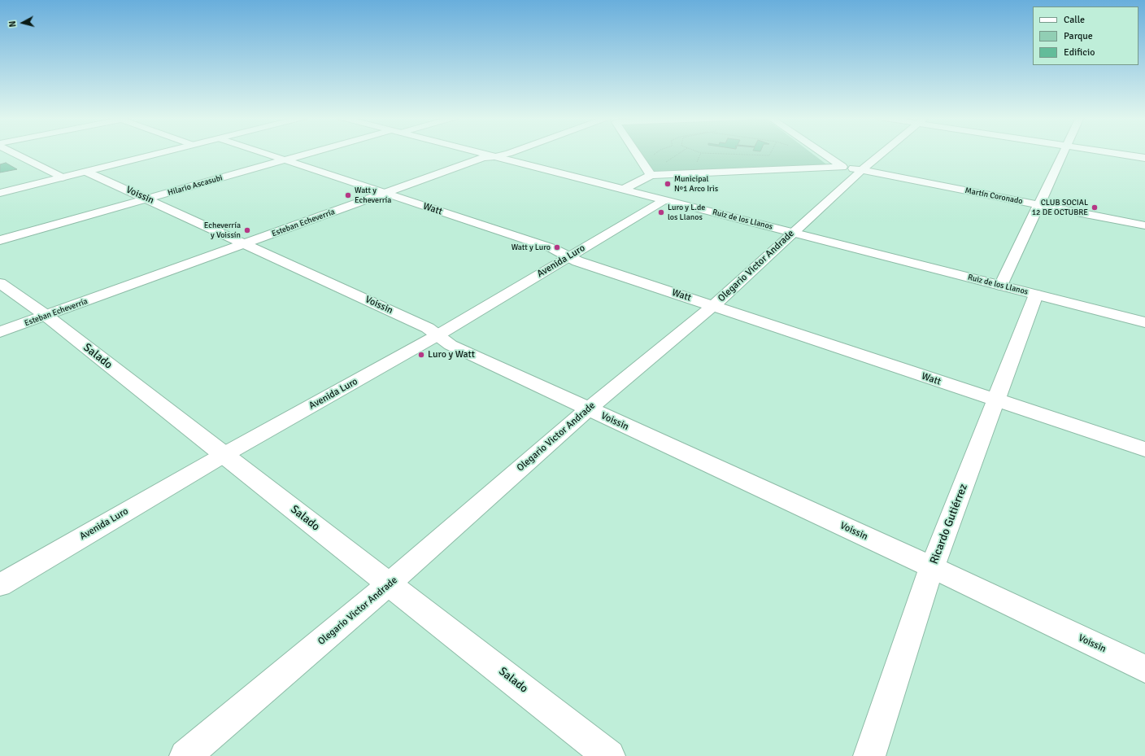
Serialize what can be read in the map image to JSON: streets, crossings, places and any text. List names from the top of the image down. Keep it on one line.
{"streets":{"street":["Hilario Ascasubi","Voissin","Martín Coronado","Watt","Ruiz de los Llanos","Esteban Echeverría","Avenida Luro","Olegario Victor Andrade","Salado","Ricardo Gutiérrez"]},"crossings":[["Hilario Ascasubi","Voissin"],["Hilario Ascasubi","Watt"],["Voissin","Esteban Echeverría"],["Voissin","Avenida Luro"],["Voissin","Olegario Victor Andrade"],["Voissin","Ricardo Gutiérrez"],["Martín Coronado","Olegario Victor Andrade"],["Watt","Esteban Echeverría"],["Watt","Avenida Luro"],["Watt","Olegario Victor Andrade"],["Watt","Ricardo Gutiérrez"],["Ruiz de los Llanos","Esteban Echeverría"],["Ruiz de los Llanos","Avenida Luro"],["Ruiz de los Llanos","Olegario Victor Andrade"],["Ruiz de los Llanos","Ricardo Gutiérrez"],["Esteban Echeverría","Salado"],["Avenida Luro","Salado"],["Olegario Victor Andrade","Salado"]],"places":["Municipal Nº1 Arco Iris","Watt y Echeverría","CLUB SOCIAL 12 DE OCTUBRE","Luro y L.de los Llanos","Echeverría y Voissín","Watt y Luro","Luro y Watt"],"legend":["Calle","Parque","Edificio"],"north":"left"}
